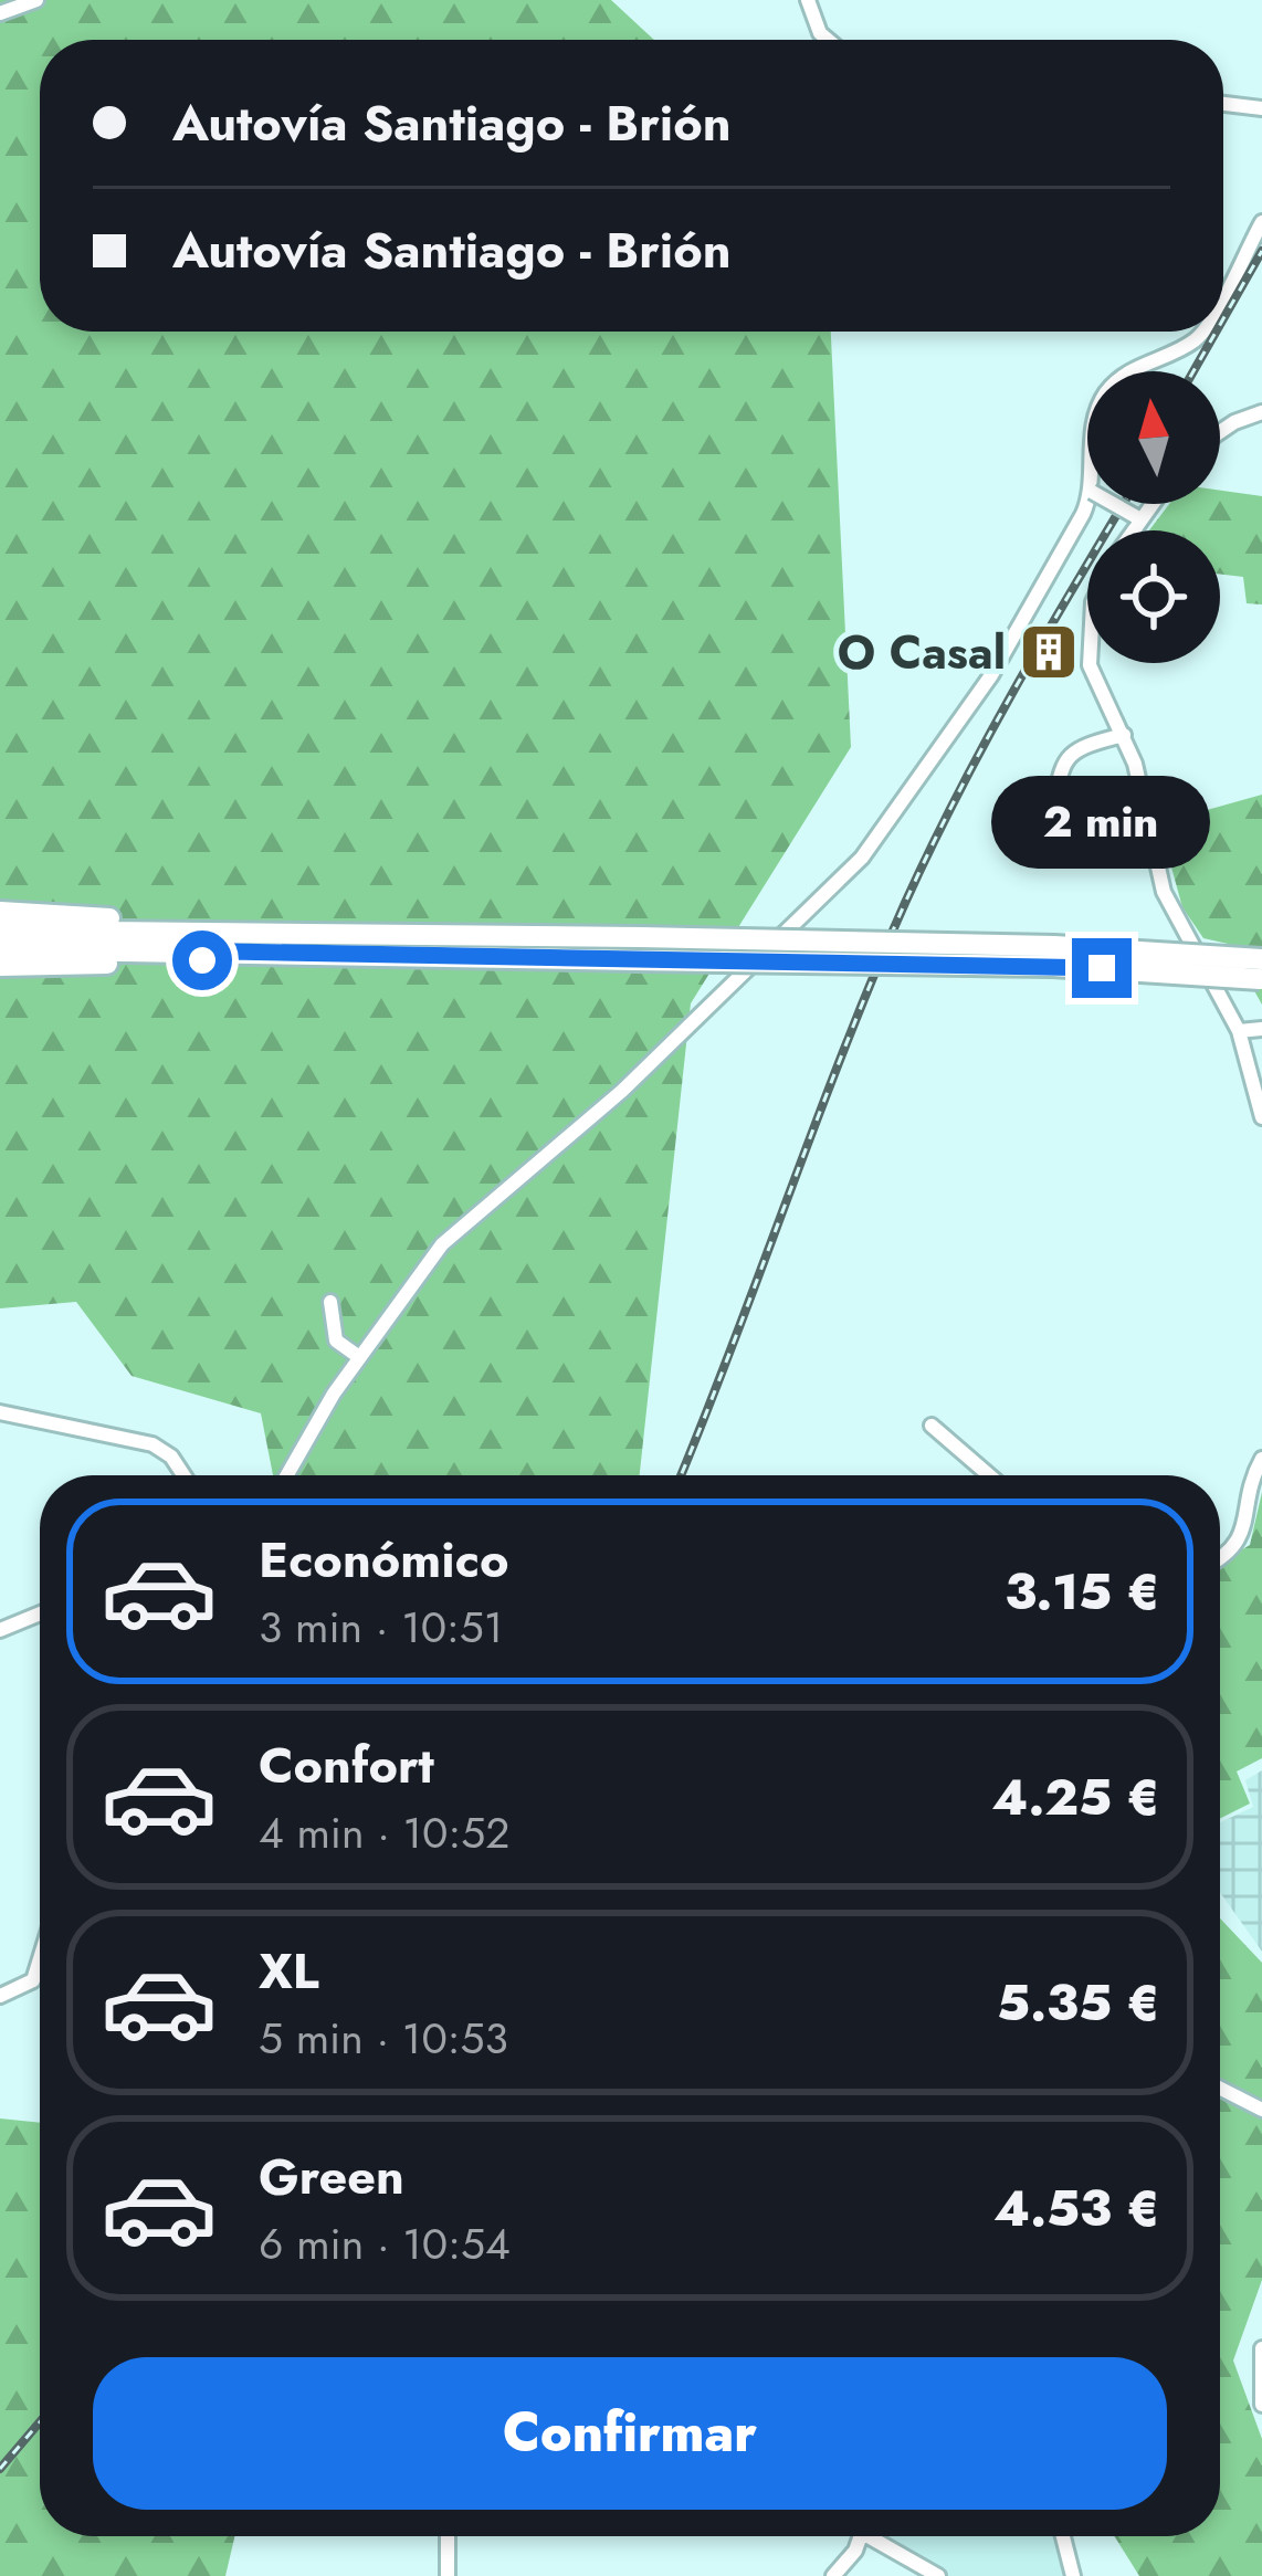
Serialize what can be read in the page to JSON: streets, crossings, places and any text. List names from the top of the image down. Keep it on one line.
{"places":{"building":["O Casal"]},"north":"top","page":{"banner":["Autovía Santiago - Brión","Autovía Santiago - Brión"],"bubble":"2 min","list":[{"name":"Económico","note":"3 min · 10:51","value":"3.15 €"},{"name":"Confort","note":"4 min · 10:52","value":"4.25 €"},{"name":"XL","note":"5 min · 10:53","value":"5.35 €"},{"name":"Green","note":"6 min · 10:54","value":"4.53 €"}],"buttons":"Confirmar"}}
